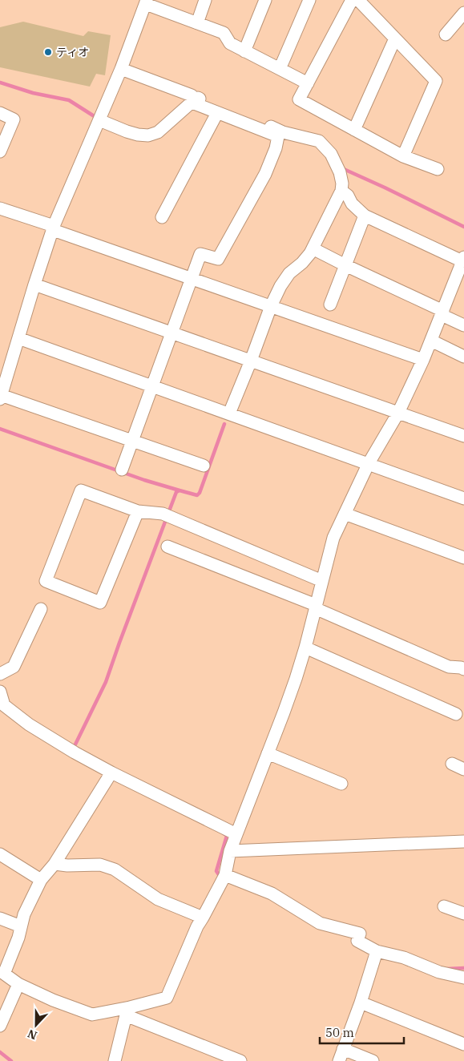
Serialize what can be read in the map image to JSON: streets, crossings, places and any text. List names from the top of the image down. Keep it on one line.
{"places":["ティオ"],"scale_bar":"50 m","north":"bottom"}
